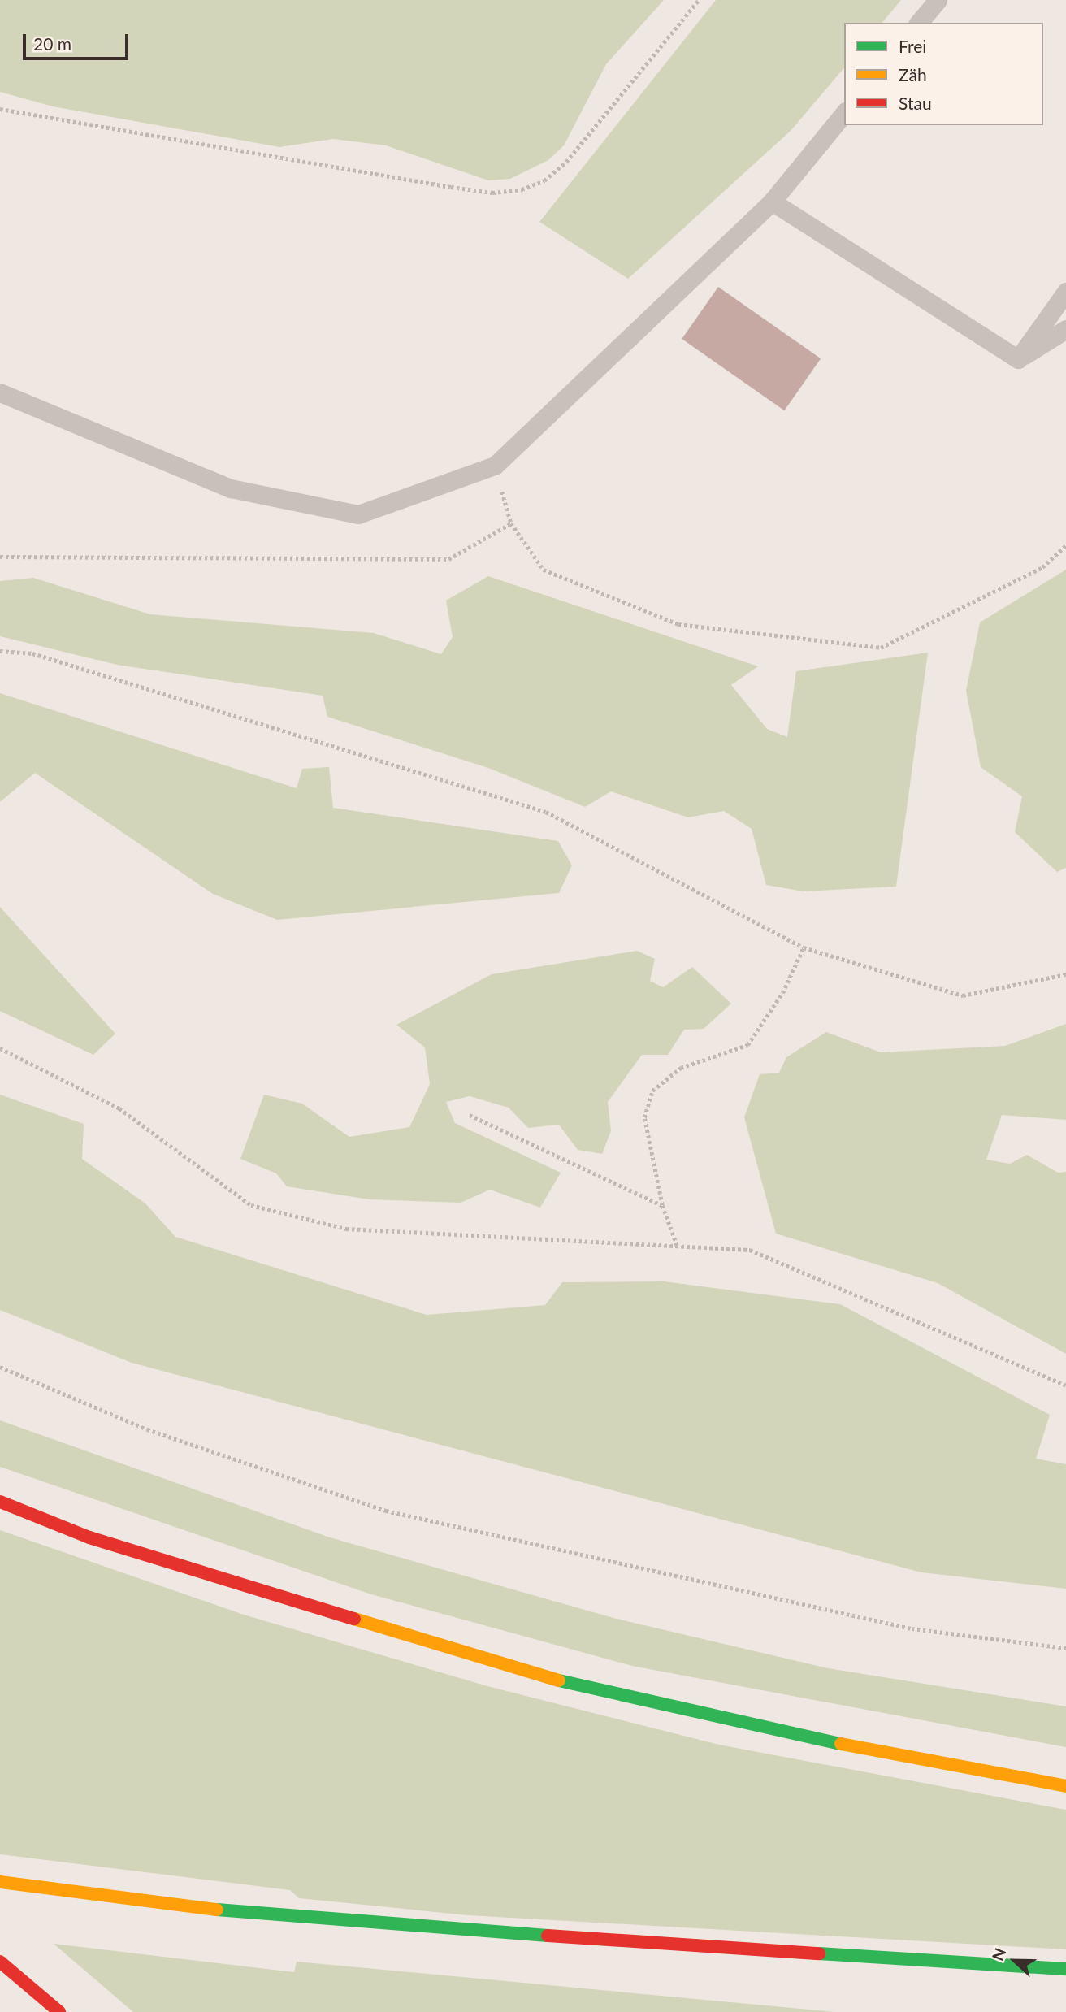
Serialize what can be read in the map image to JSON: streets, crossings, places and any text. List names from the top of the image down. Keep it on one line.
{"legend":["Frei","Zäh","Stau"],"scale_bar":"20 m","north":"left"}
